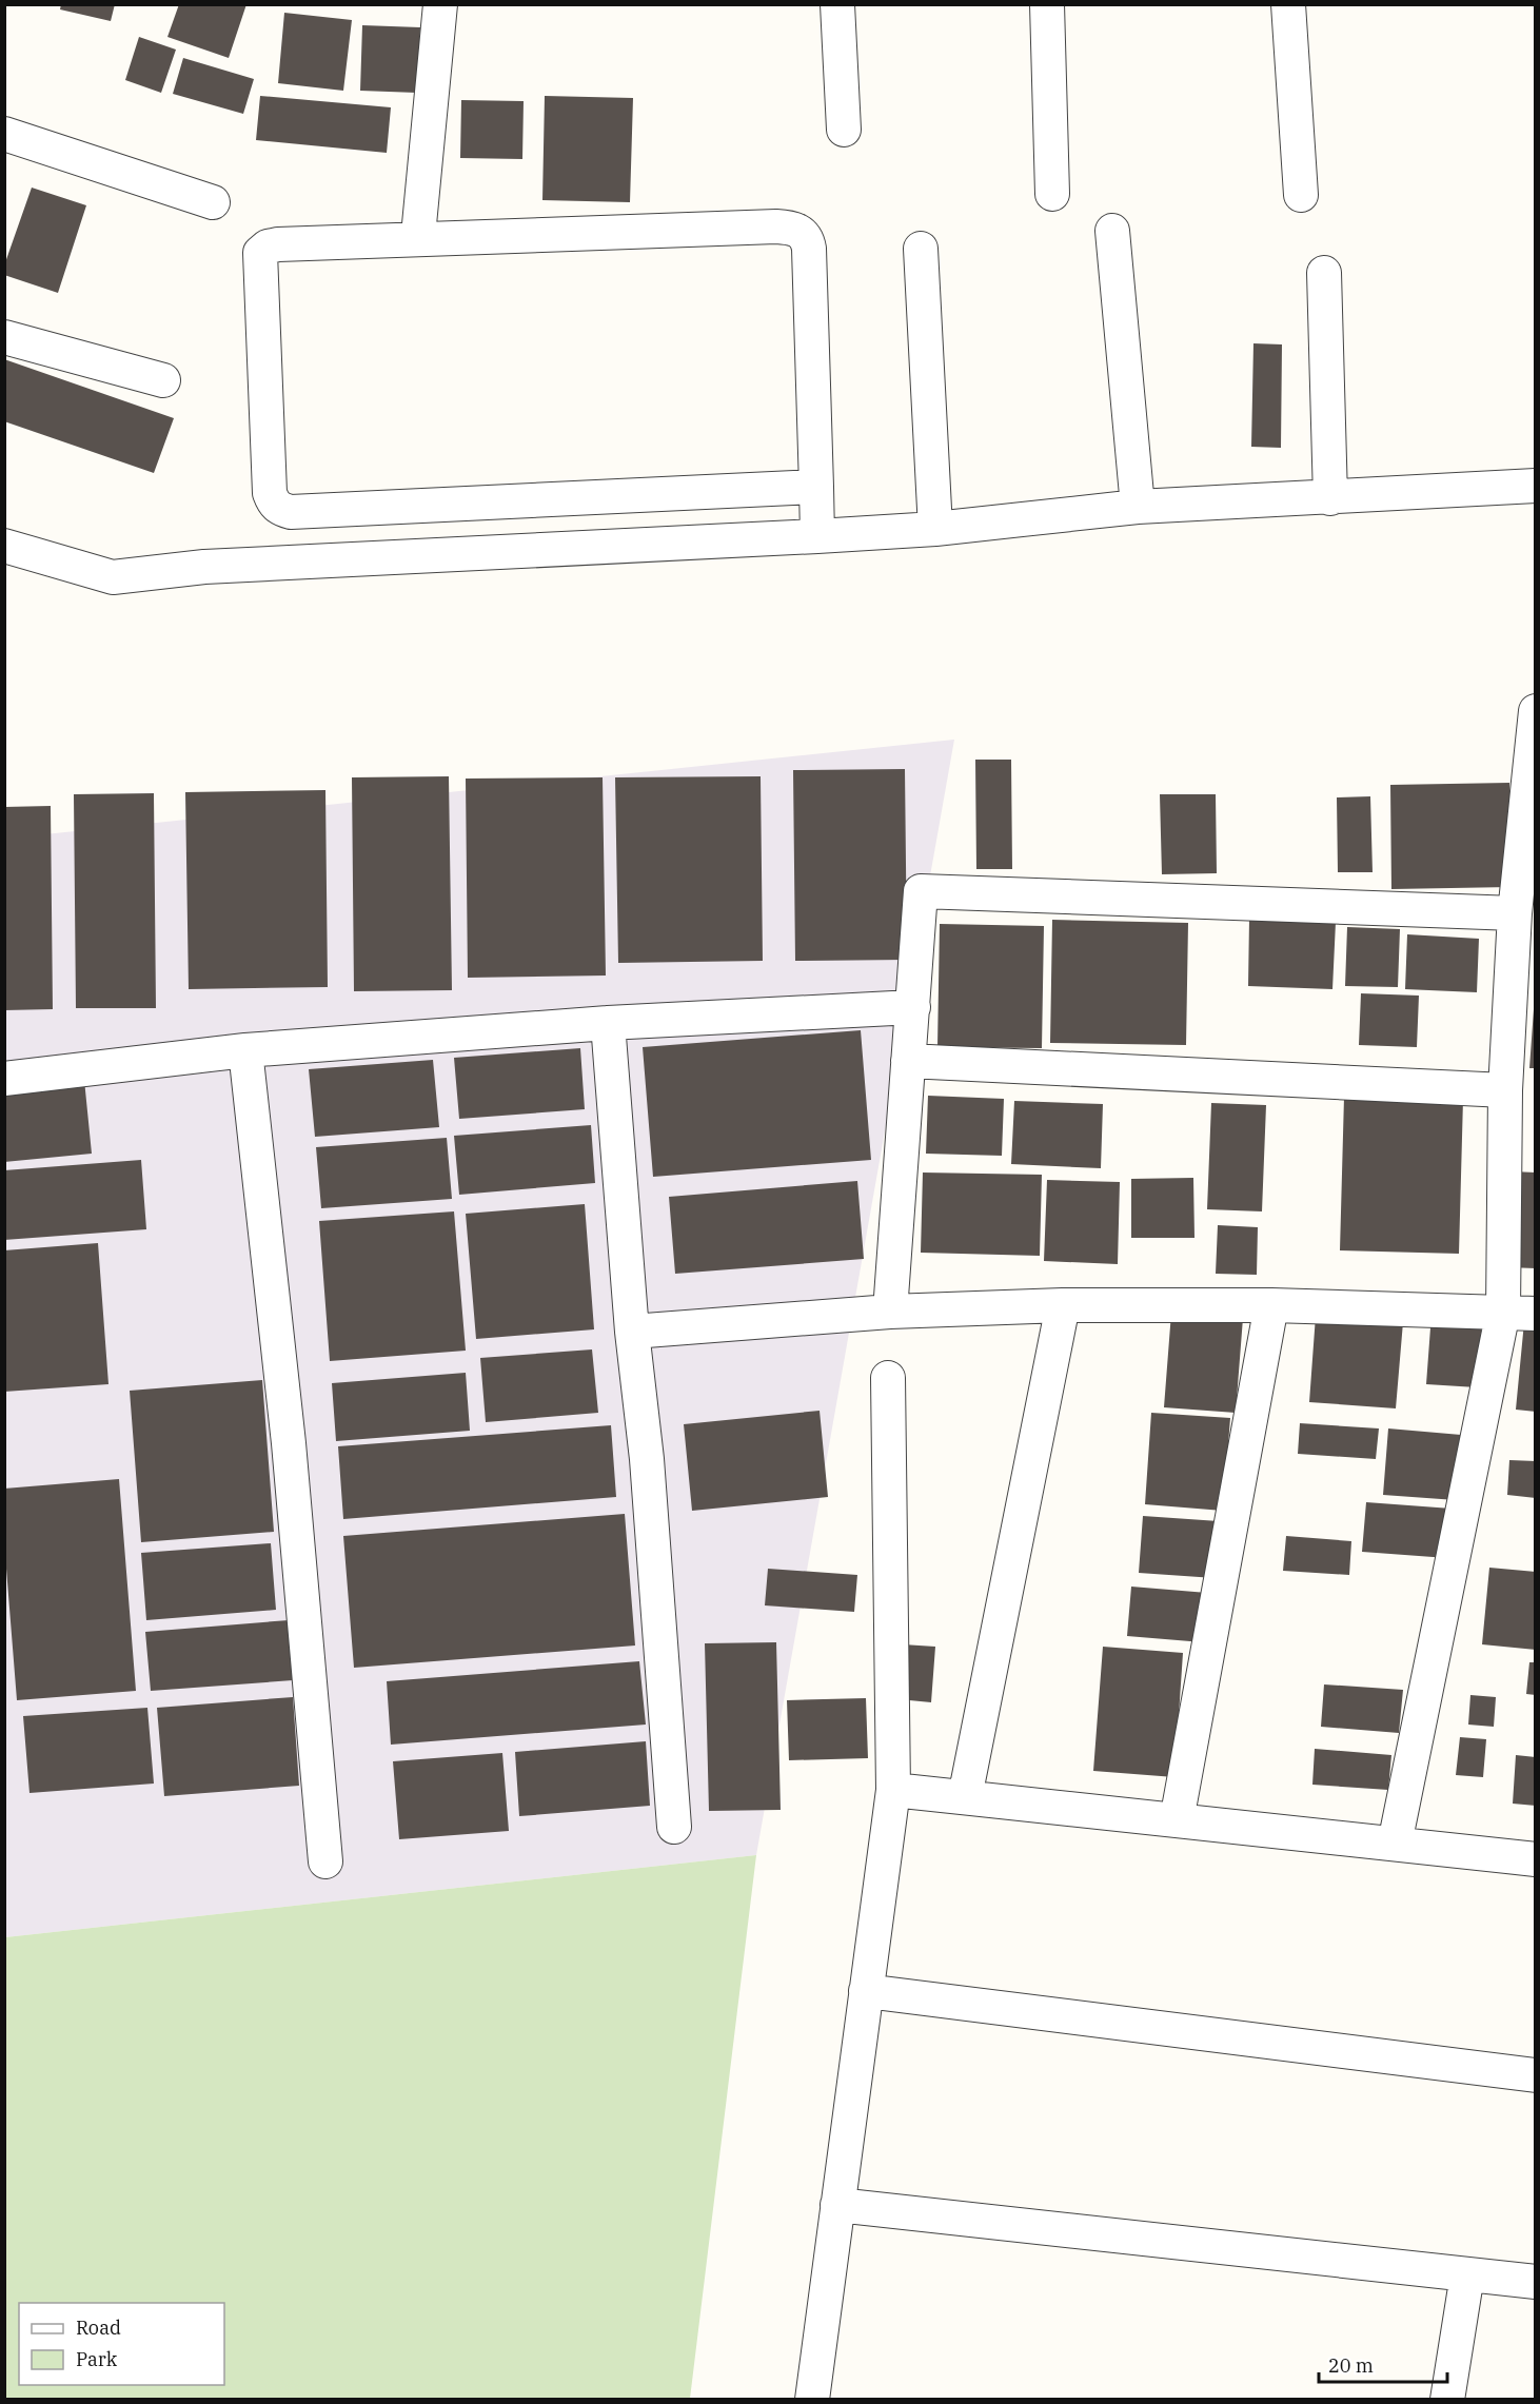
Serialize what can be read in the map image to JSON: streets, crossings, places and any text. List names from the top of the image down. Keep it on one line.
{"legend":["Road","Park"],"scale_bar":"20 m"}
